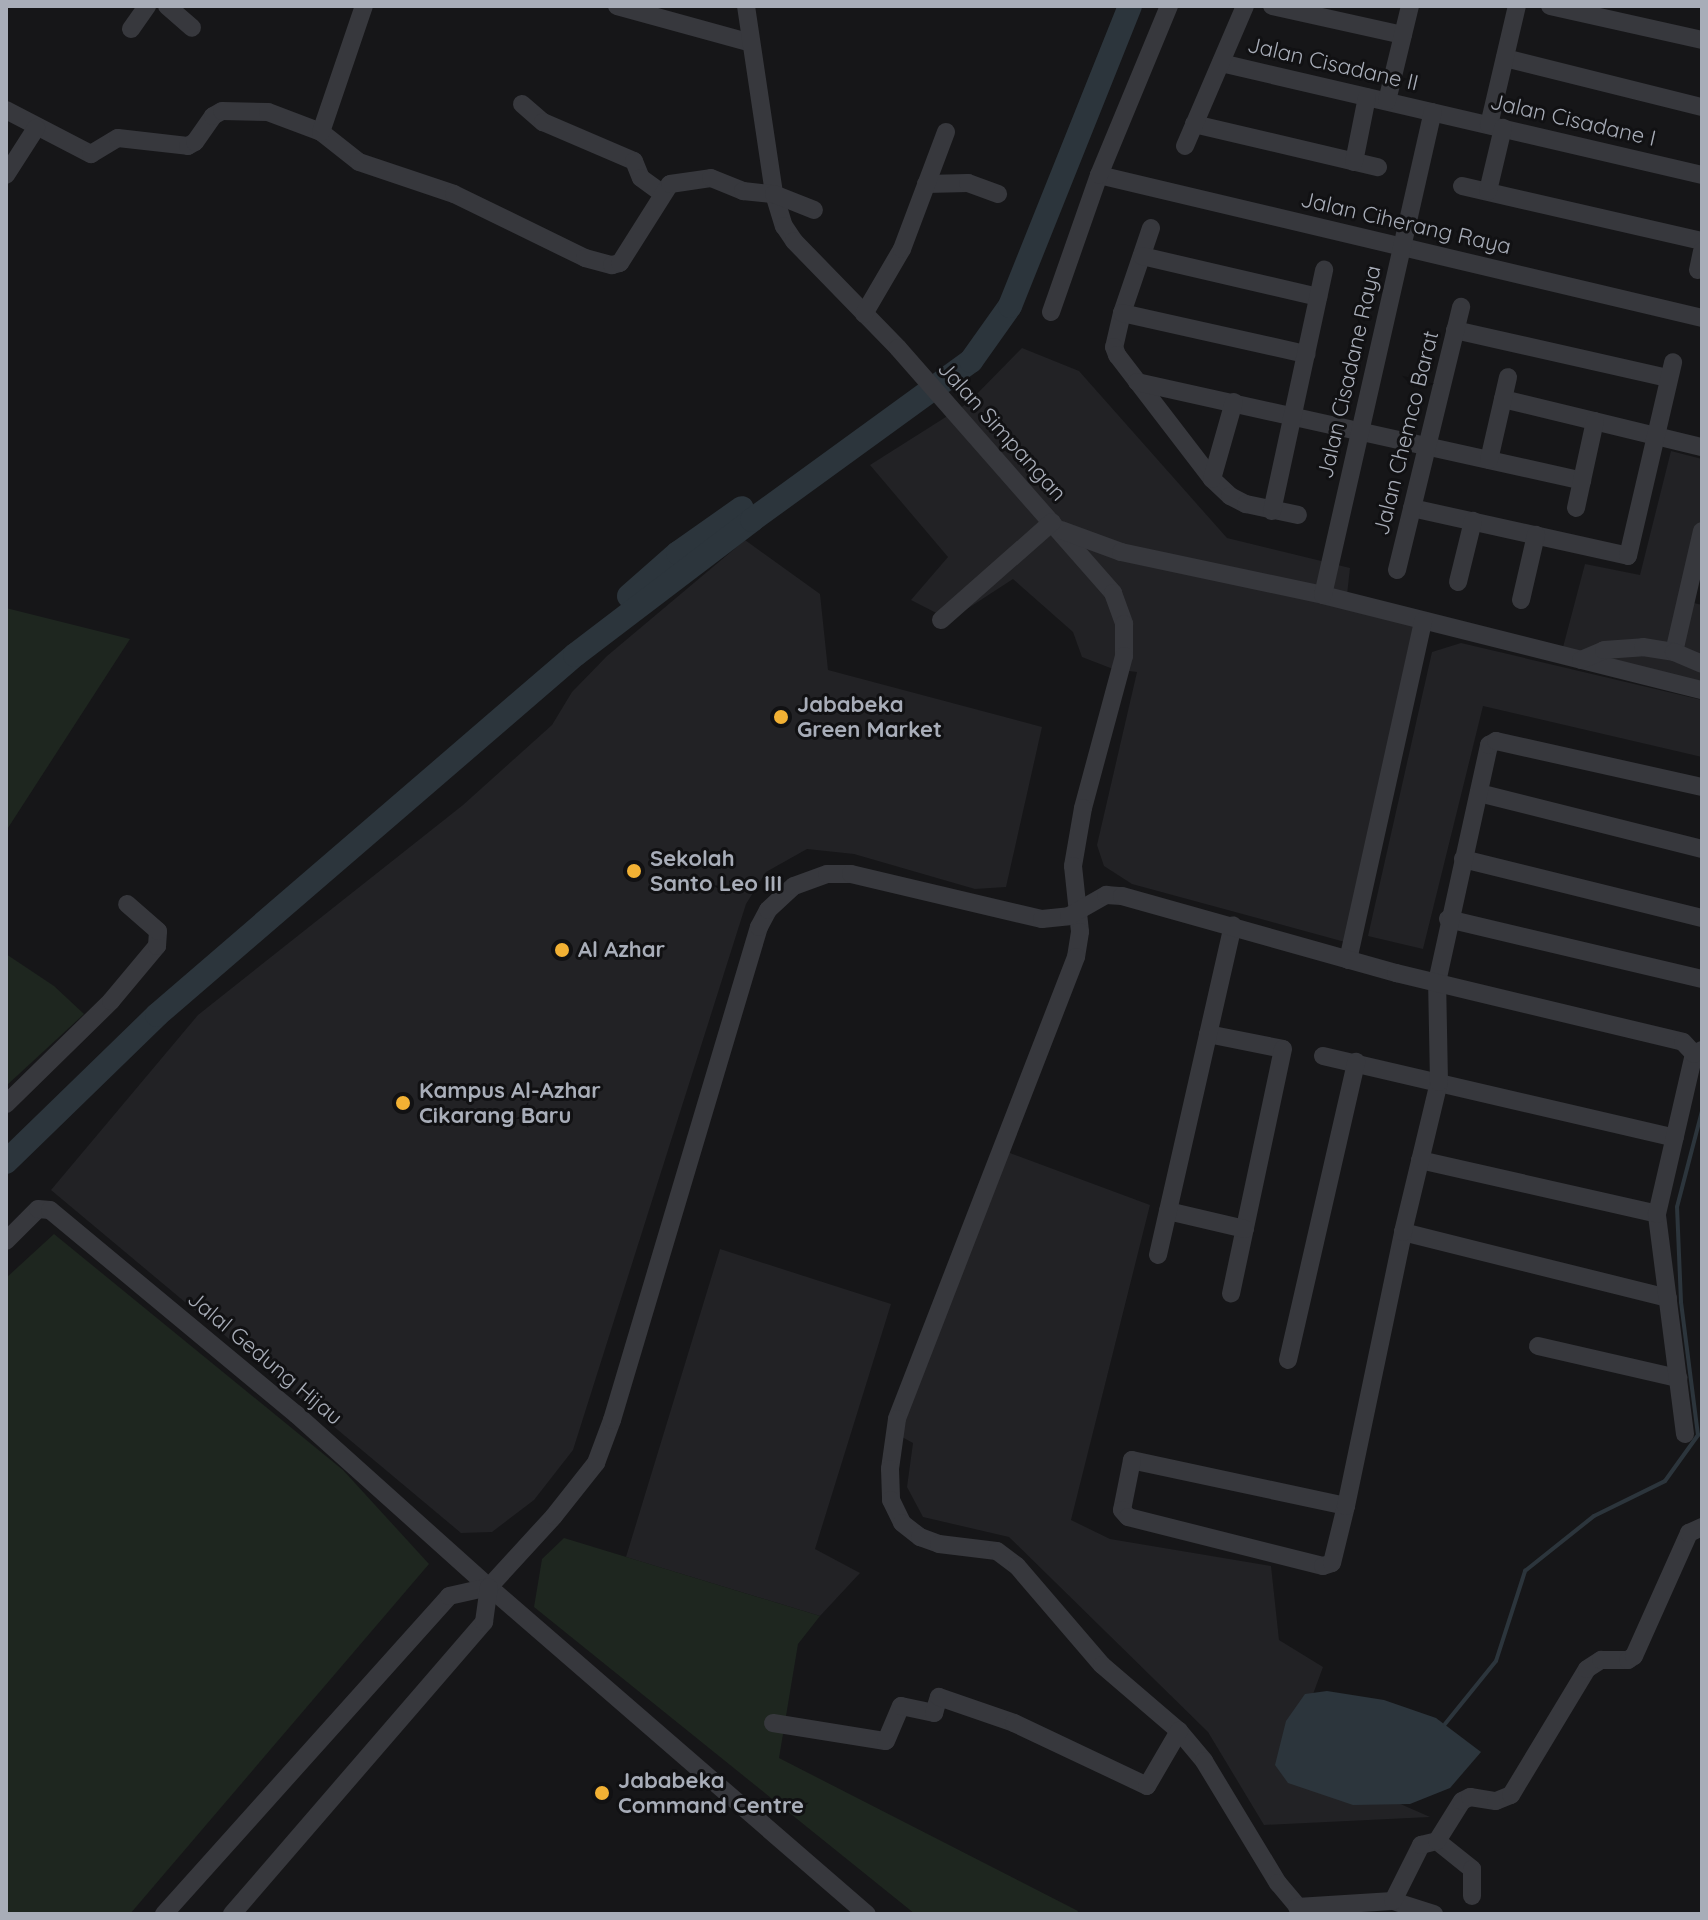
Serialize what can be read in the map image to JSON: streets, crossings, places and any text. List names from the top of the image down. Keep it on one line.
{"streets":{"street":["Jalan Cisadane II","Jalan Cisadane I","Jalan Ciherang Raya","Jalan Cisadane Raya","Jalan Simpangan","Jalan Chemco Barat","Jalal Gedung Hijau"]},"crossings":[["Jalan Cisadane II","Jalan Cisadane I"],["Jalan Cisadane II","Jalan Cisadane Raya"],["Jalan Cisadane I","Jalan Cisadane Raya"],["Jalan Ciherang Raya","Jalan Cisadane Raya"]],"places":["Jababeka Green Market","Sekolah Santo Leo III","Al Azhar","Kampus Al-Azhar Cikarang Baru","Jababeka Command Centre"]}
